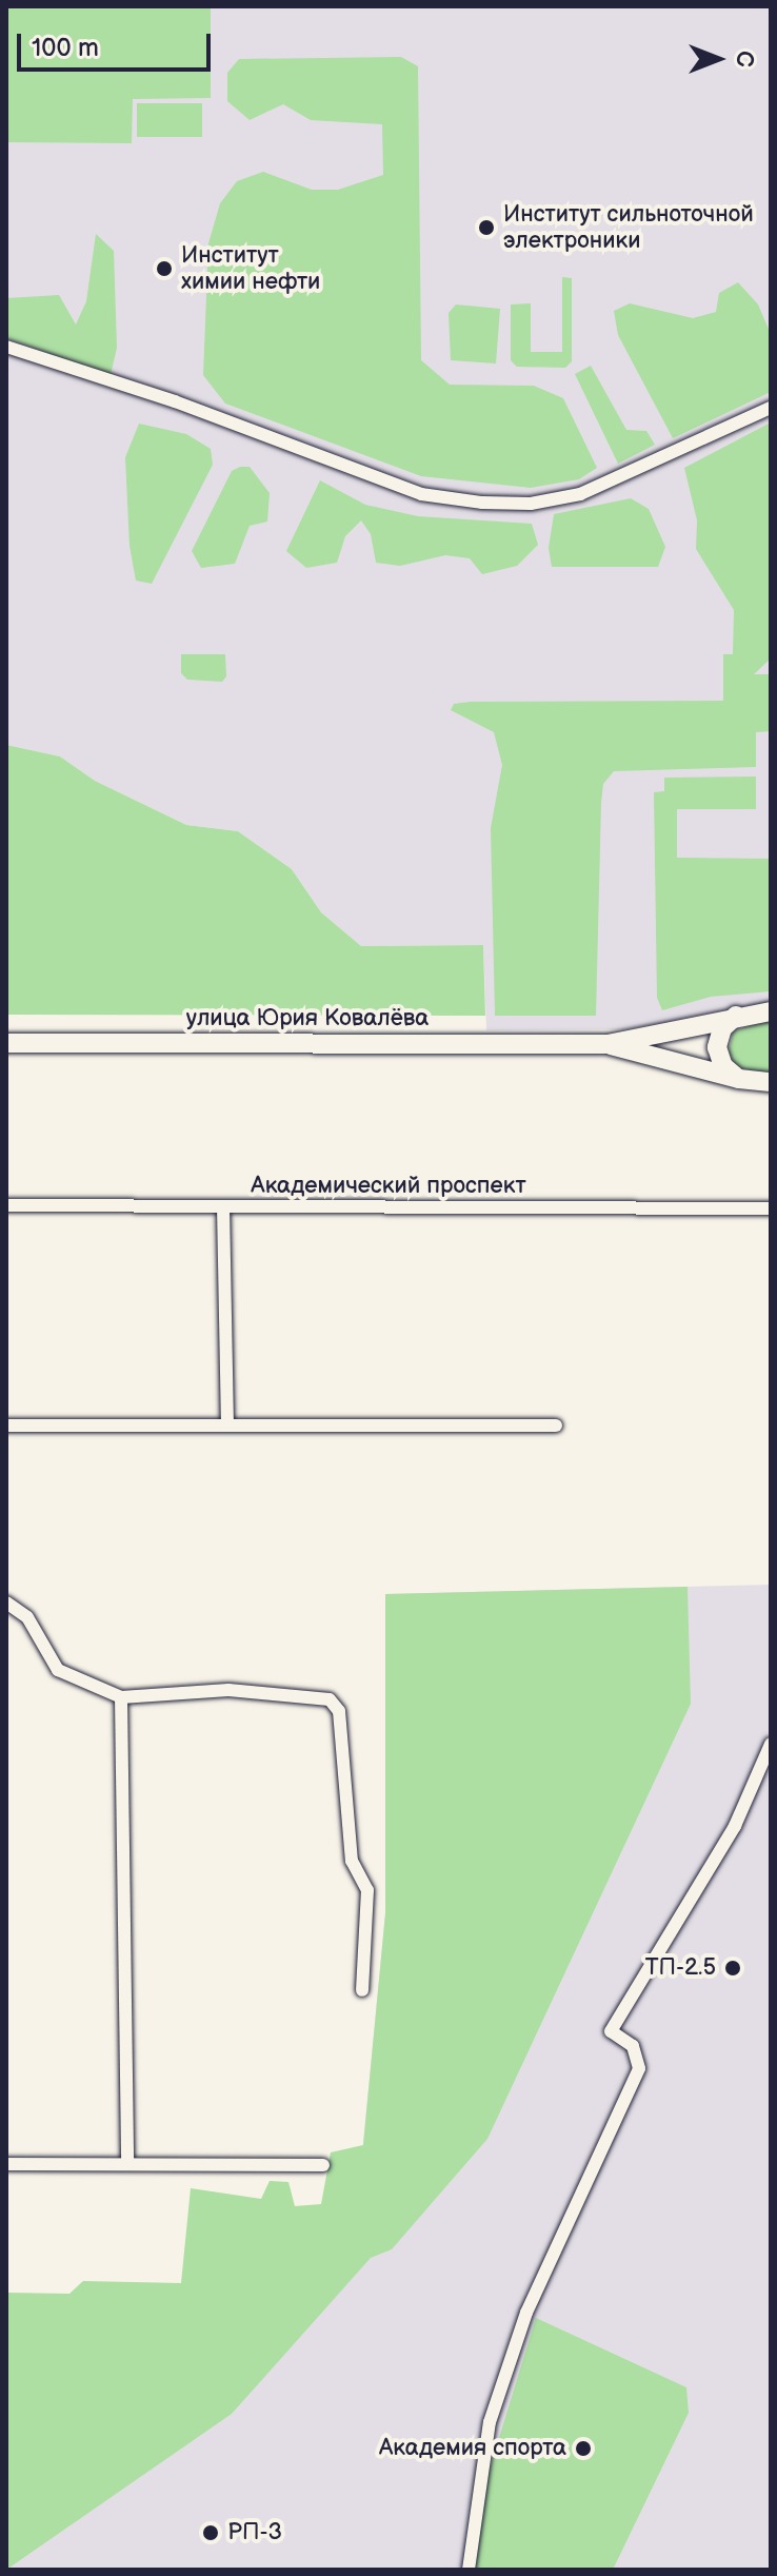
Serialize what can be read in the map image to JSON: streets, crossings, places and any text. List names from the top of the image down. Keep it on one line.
{"streets":{"main road":["улица Юрия Ковалёва"],"street":["Академический проспект"]},"places":["Институт сильноточной электроники","Институт химии нефти","ТП-2.5","Академия спорта","РП-3"],"scale_bar":"100 m","north":"right"}
